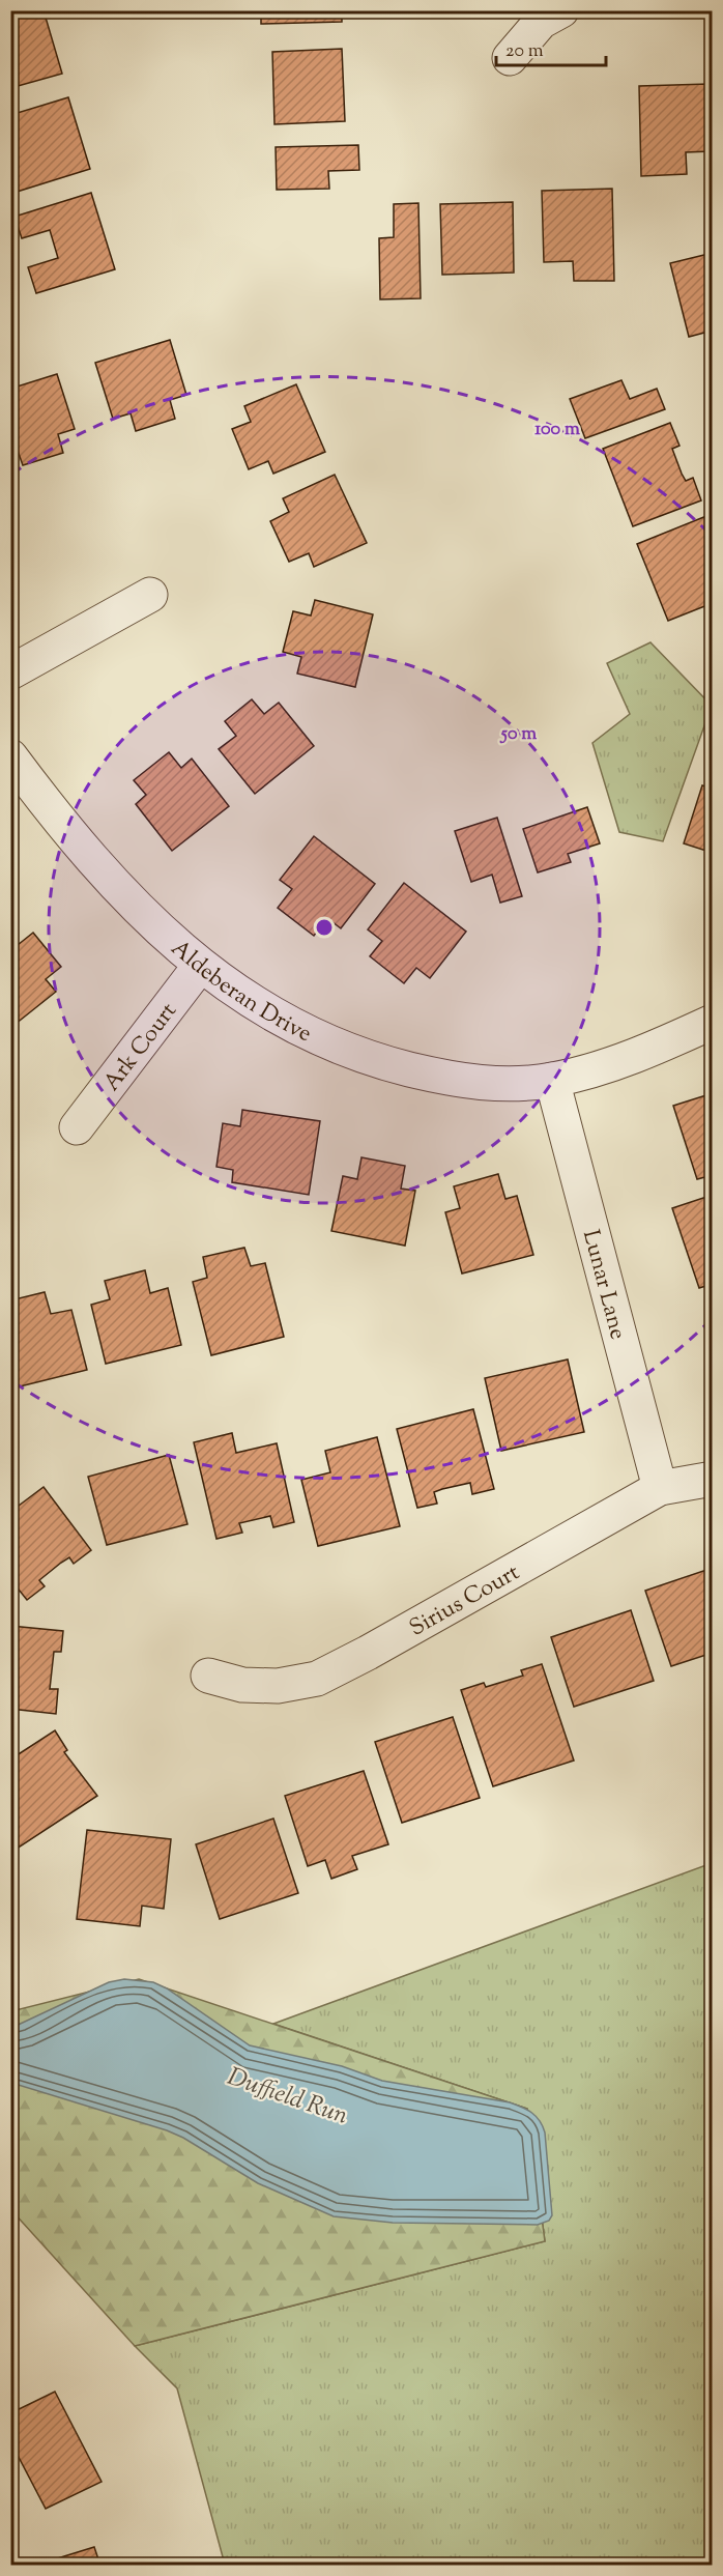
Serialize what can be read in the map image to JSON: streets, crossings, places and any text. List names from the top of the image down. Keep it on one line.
{"streets":{"street":["Aldeberan Drive","Ark Court","Lunar Lane","Sirius Court"]},"crossings":[["Aldeberan Drive","Ark Court"],["Aldeberan Drive","Lunar Lane"],["Lunar Lane","Sirius Court"]],"water":["Duffield Run"],"scale_bar":"20 m","rings":["100 m","50 m"]}
